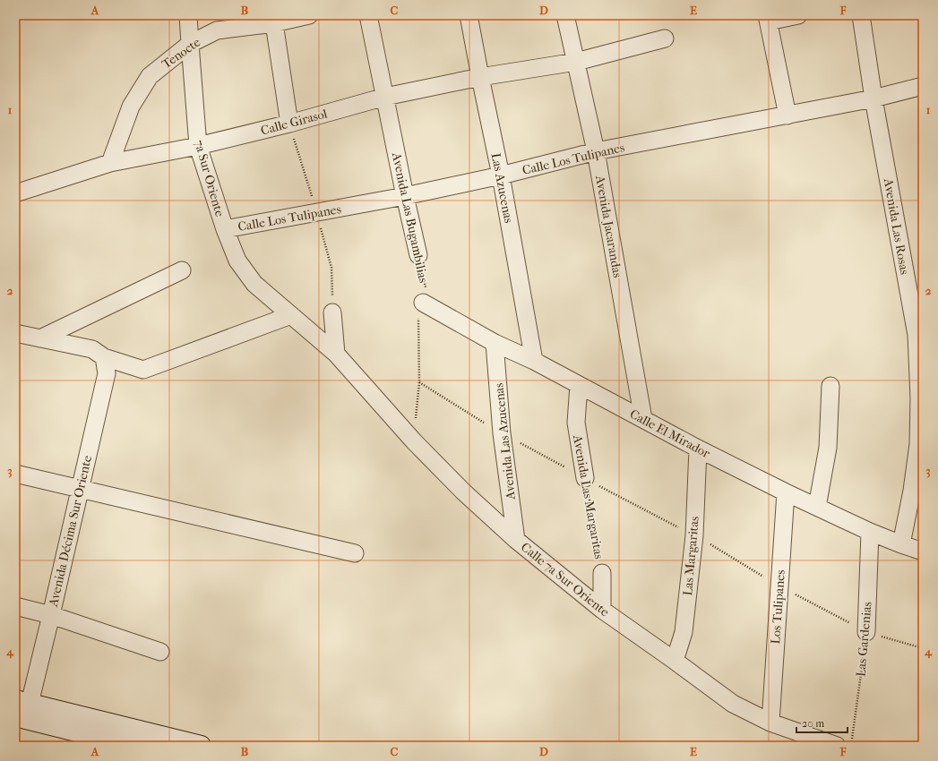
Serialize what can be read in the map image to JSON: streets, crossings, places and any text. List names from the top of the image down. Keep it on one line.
{"streets":{"street":["Tenocte","Calle Girasol","Calle Los Tulipanes","7a Sur Oriente","Las Azucenas","Avenida Las Bugambilias","Avenida Jacarandas","Avenida Las Rosas","Calle El Mirador","Avenida Las Azucenas","Avenida Las Margaritas","Avenida Décima Sur Oriente","Las Margaritas","Calle 7a Sur Oriente","Los Tulipanes","Las Gardenias"]},"crossings":[["Tenocte","Calle Girasol"],["Tenocte","7a Sur Oriente"],["Calle Girasol","7a Sur Oriente"],["Calle Girasol","Las Azucenas"],["Calle Girasol","Avenida Las Bugambilias"],["Calle Girasol","Avenida Jacarandas"],["Calle Los Tulipanes","7a Sur Oriente"],["Calle Los Tulipanes","Las Azucenas"],["Calle Los Tulipanes","Avenida Las Bugambilias"],["Calle Los Tulipanes","Avenida Jacarandas"],["Calle Los Tulipanes","Avenida Las Rosas"],["7a Sur Oriente","Calle 7a Sur Oriente"],["Las Azucenas","Calle El Mirador"],["Avenida Las Bugambilias","Calle El Mirador"],["Avenida Las Bugambilias","Calle 7a Sur Oriente"],["Avenida Jacarandas","Calle El Mirador"],["Avenida Las Rosas","Calle El Mirador"],["Calle El Mirador","Avenida Las Azucenas"],["Calle El Mirador","Avenida Las Margaritas"],["Calle El Mirador","Las Margaritas"],["Calle El Mirador","Los Tulipanes"],["Calle El Mirador","Las Gardenias"],["Avenida Las Azucenas","Calle 7a Sur Oriente"],["Avenida Las Margaritas","Calle 7a Sur Oriente"],["Las Margaritas","Calle 7a Sur Oriente"],["Calle 7a Sur Oriente","Los Tulipanes"]],"scale_bar":"20 m","grid":{"columns":["A","B","C","D","E","F"],"rows":["1","2","3","4"]}}
